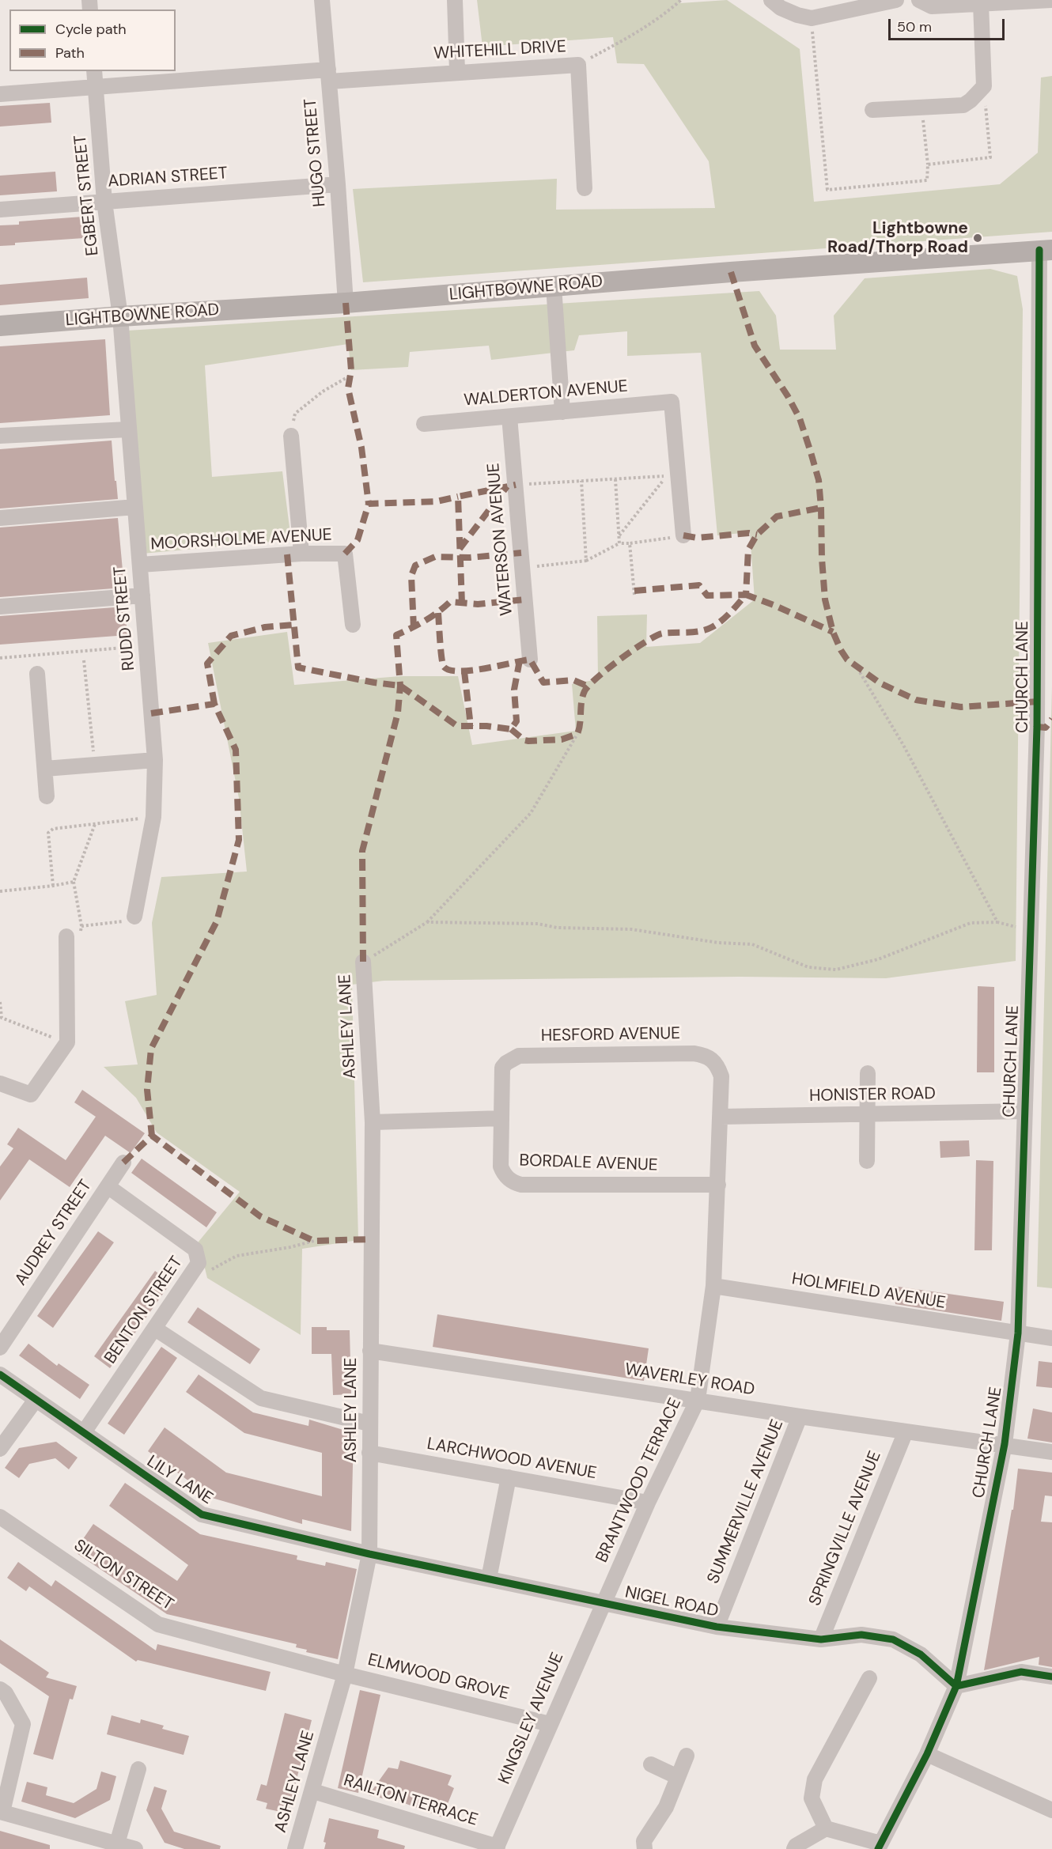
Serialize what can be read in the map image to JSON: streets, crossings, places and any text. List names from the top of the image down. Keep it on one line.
{"streets":{"main road":["LIGHTBOWNE ROAD"],"street":["WHITEHILL DRIVE","HUGO STREET","ADRIAN STREET","EGBERT STREET","WALDERTON AVENUE","WATERSON AVENUE","MOORSHOLME AVENUE","RUDD STREET","CHURCH LANE","ASHLEY LANE","HESFORD AVENUE","HONISTER ROAD","BORDALE AVENUE","AUDREY STREET","HOLMFIELD AVENUE","BENTON STREET","WAVERLEY ROAD","LARCHWOOD AVENUE","LILY LANE","BRANTWOOD TERRACE","SUMMERVILLE AVENUE","SPRINGVILLE AVENUE","SILTON STREET","NIGEL ROAD","ELMWOOD GROVE","KINGSLEY AVENUE","RAILTON TERRACE"]},"crossings":[["WHITEHILL DRIVE","HUGO STREET"],["WHITEHILL DRIVE","EGBERT STREET"],["HUGO STREET","ADRIAN STREET"],["HUGO STREET","LIGHTBOWNE ROAD"],["ADRIAN STREET","EGBERT STREET"],["EGBERT STREET","LIGHTBOWNE ROAD"],["EGBERT STREET","RUDD STREET"],["LIGHTBOWNE ROAD","RUDD STREET"],["LIGHTBOWNE ROAD","CHURCH LANE"],["WALDERTON AVENUE","WATERSON AVENUE"],["MOORSHOLME AVENUE","RUDD STREET"],["CHURCH LANE","HONISTER ROAD"],["CHURCH LANE","HOLMFIELD AVENUE"],["CHURCH LANE","WAVERLEY ROAD"],["CHURCH LANE","NIGEL ROAD"],["ASHLEY LANE","WAVERLEY ROAD"],["ASHLEY LANE","LARCHWOOD AVENUE"],["ASHLEY LANE","LILY LANE"],["ASHLEY LANE","SILTON STREET"],["ASHLEY LANE","NIGEL ROAD"],["ASHLEY LANE","ELMWOOD GROVE"],["ASHLEY LANE","RAILTON TERRACE"],["HESFORD AVENUE","HONISTER ROAD"],["HESFORD AVENUE","BORDALE AVENUE"],["HESFORD AVENUE","BRANTWOOD TERRACE"],["HONISTER ROAD","BRANTWOOD TERRACE"],["BORDALE AVENUE","BRANTWOOD TERRACE"],["AUDREY STREET","BENTON STREET"],["HOLMFIELD AVENUE","BRANTWOOD TERRACE"],["BENTON STREET","LILY LANE"],["WAVERLEY ROAD","BRANTWOOD TERRACE"],["WAVERLEY ROAD","SUMMERVILLE AVENUE"],["WAVERLEY ROAD","SPRINGVILLE AVENUE"],["LARCHWOOD AVENUE","BRANTWOOD TERRACE"],["LILY LANE","NIGEL ROAD"],["BRANTWOOD TERRACE","NIGEL ROAD"],["BRANTWOOD TERRACE","KINGSLEY AVENUE"],["SUMMERVILLE AVENUE","NIGEL ROAD"],["SPRINGVILLE AVENUE","NIGEL ROAD"],["SILTON STREET","ELMWOOD GROVE"],["NIGEL ROAD","KINGSLEY AVENUE"],["ELMWOOD GROVE","KINGSLEY AVENUE"],["KINGSLEY AVENUE","RAILTON TERRACE"]],"places":["Lightbowne Road/Thorp Road"],"legend":["Cycle path","Path"],"scale_bar":"50 m"}
